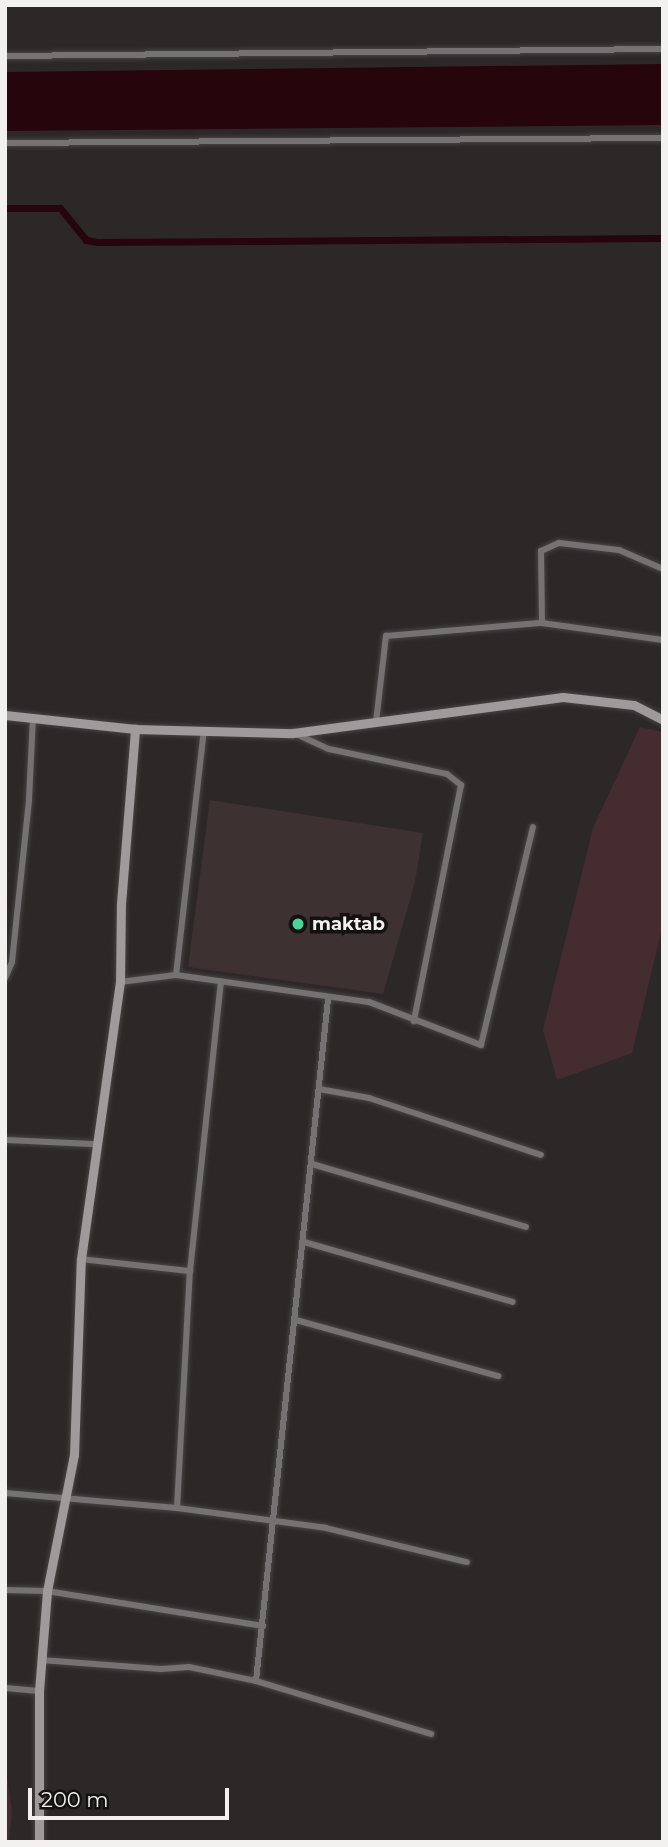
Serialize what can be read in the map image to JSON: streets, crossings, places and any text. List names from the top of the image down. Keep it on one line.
{"places":["maktab"],"scale_bar":"200 m"}
